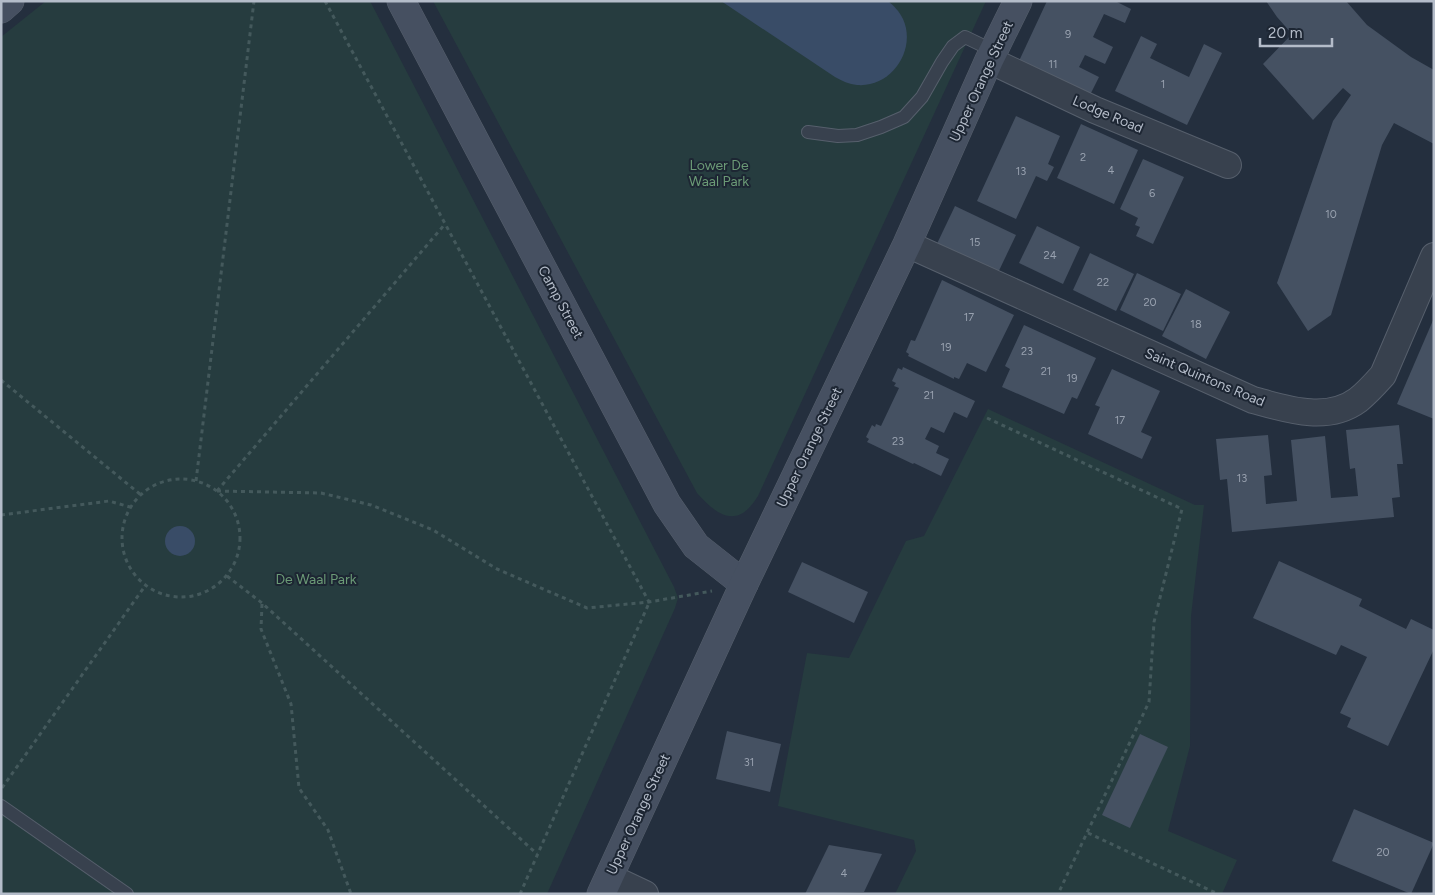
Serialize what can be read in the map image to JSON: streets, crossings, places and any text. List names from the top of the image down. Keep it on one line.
{"streets":{"street":["Upper Orange Street","Lodge Road","Camp Street","Saint Quintons Road"]},"crossings":[["Upper Orange Street","Lodge Road"],["Upper Orange Street","Camp Street"],["Upper Orange Street","Saint Quintons Road"]],"parks":["Lower De Waal Park","De Waal Park"],"house_numbers":["9","11","1","2","4","13","6","10","15","24","22","20","17","18","19","23","21","19","21","17","23","13","31","20","4"],"scale_bar":"20 m"}
